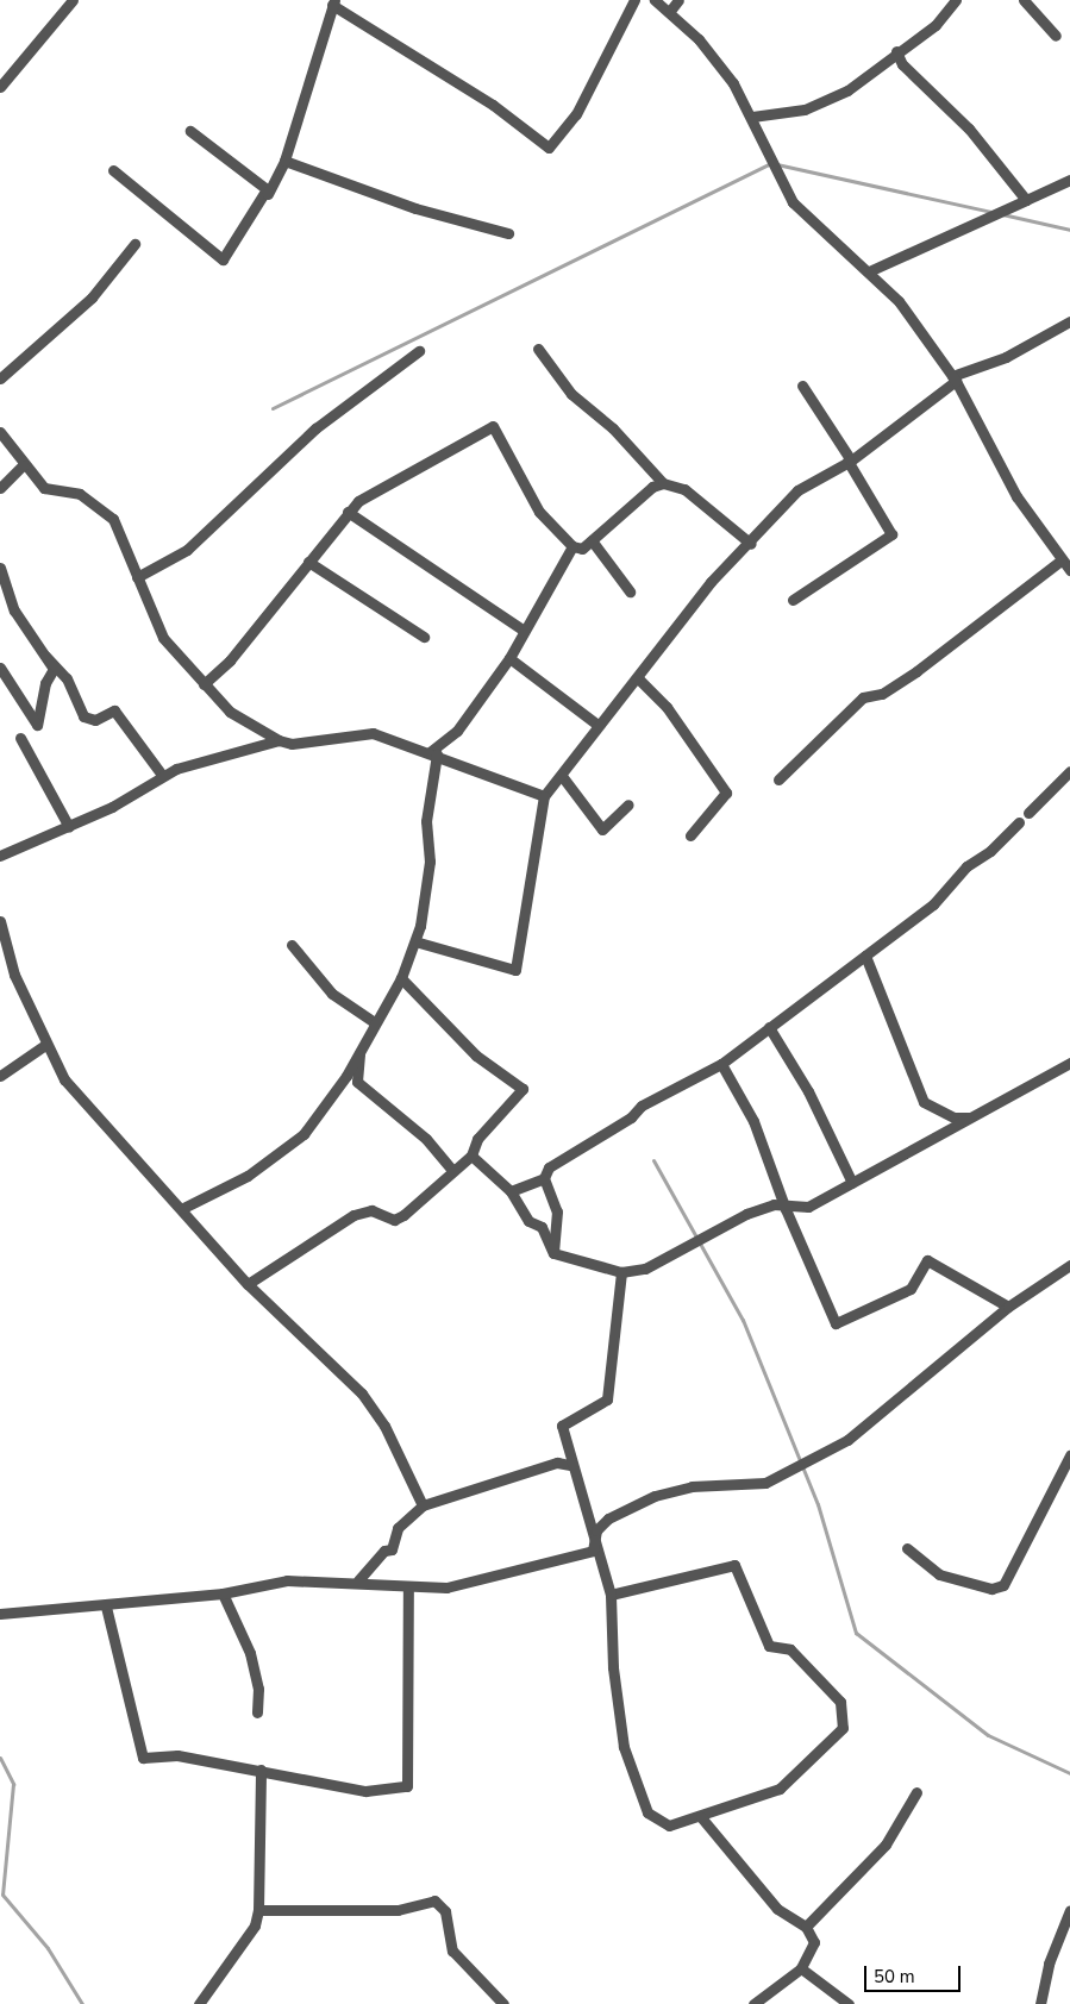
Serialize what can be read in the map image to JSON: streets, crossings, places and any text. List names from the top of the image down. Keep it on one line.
{"scale_bar":"50 m"}
